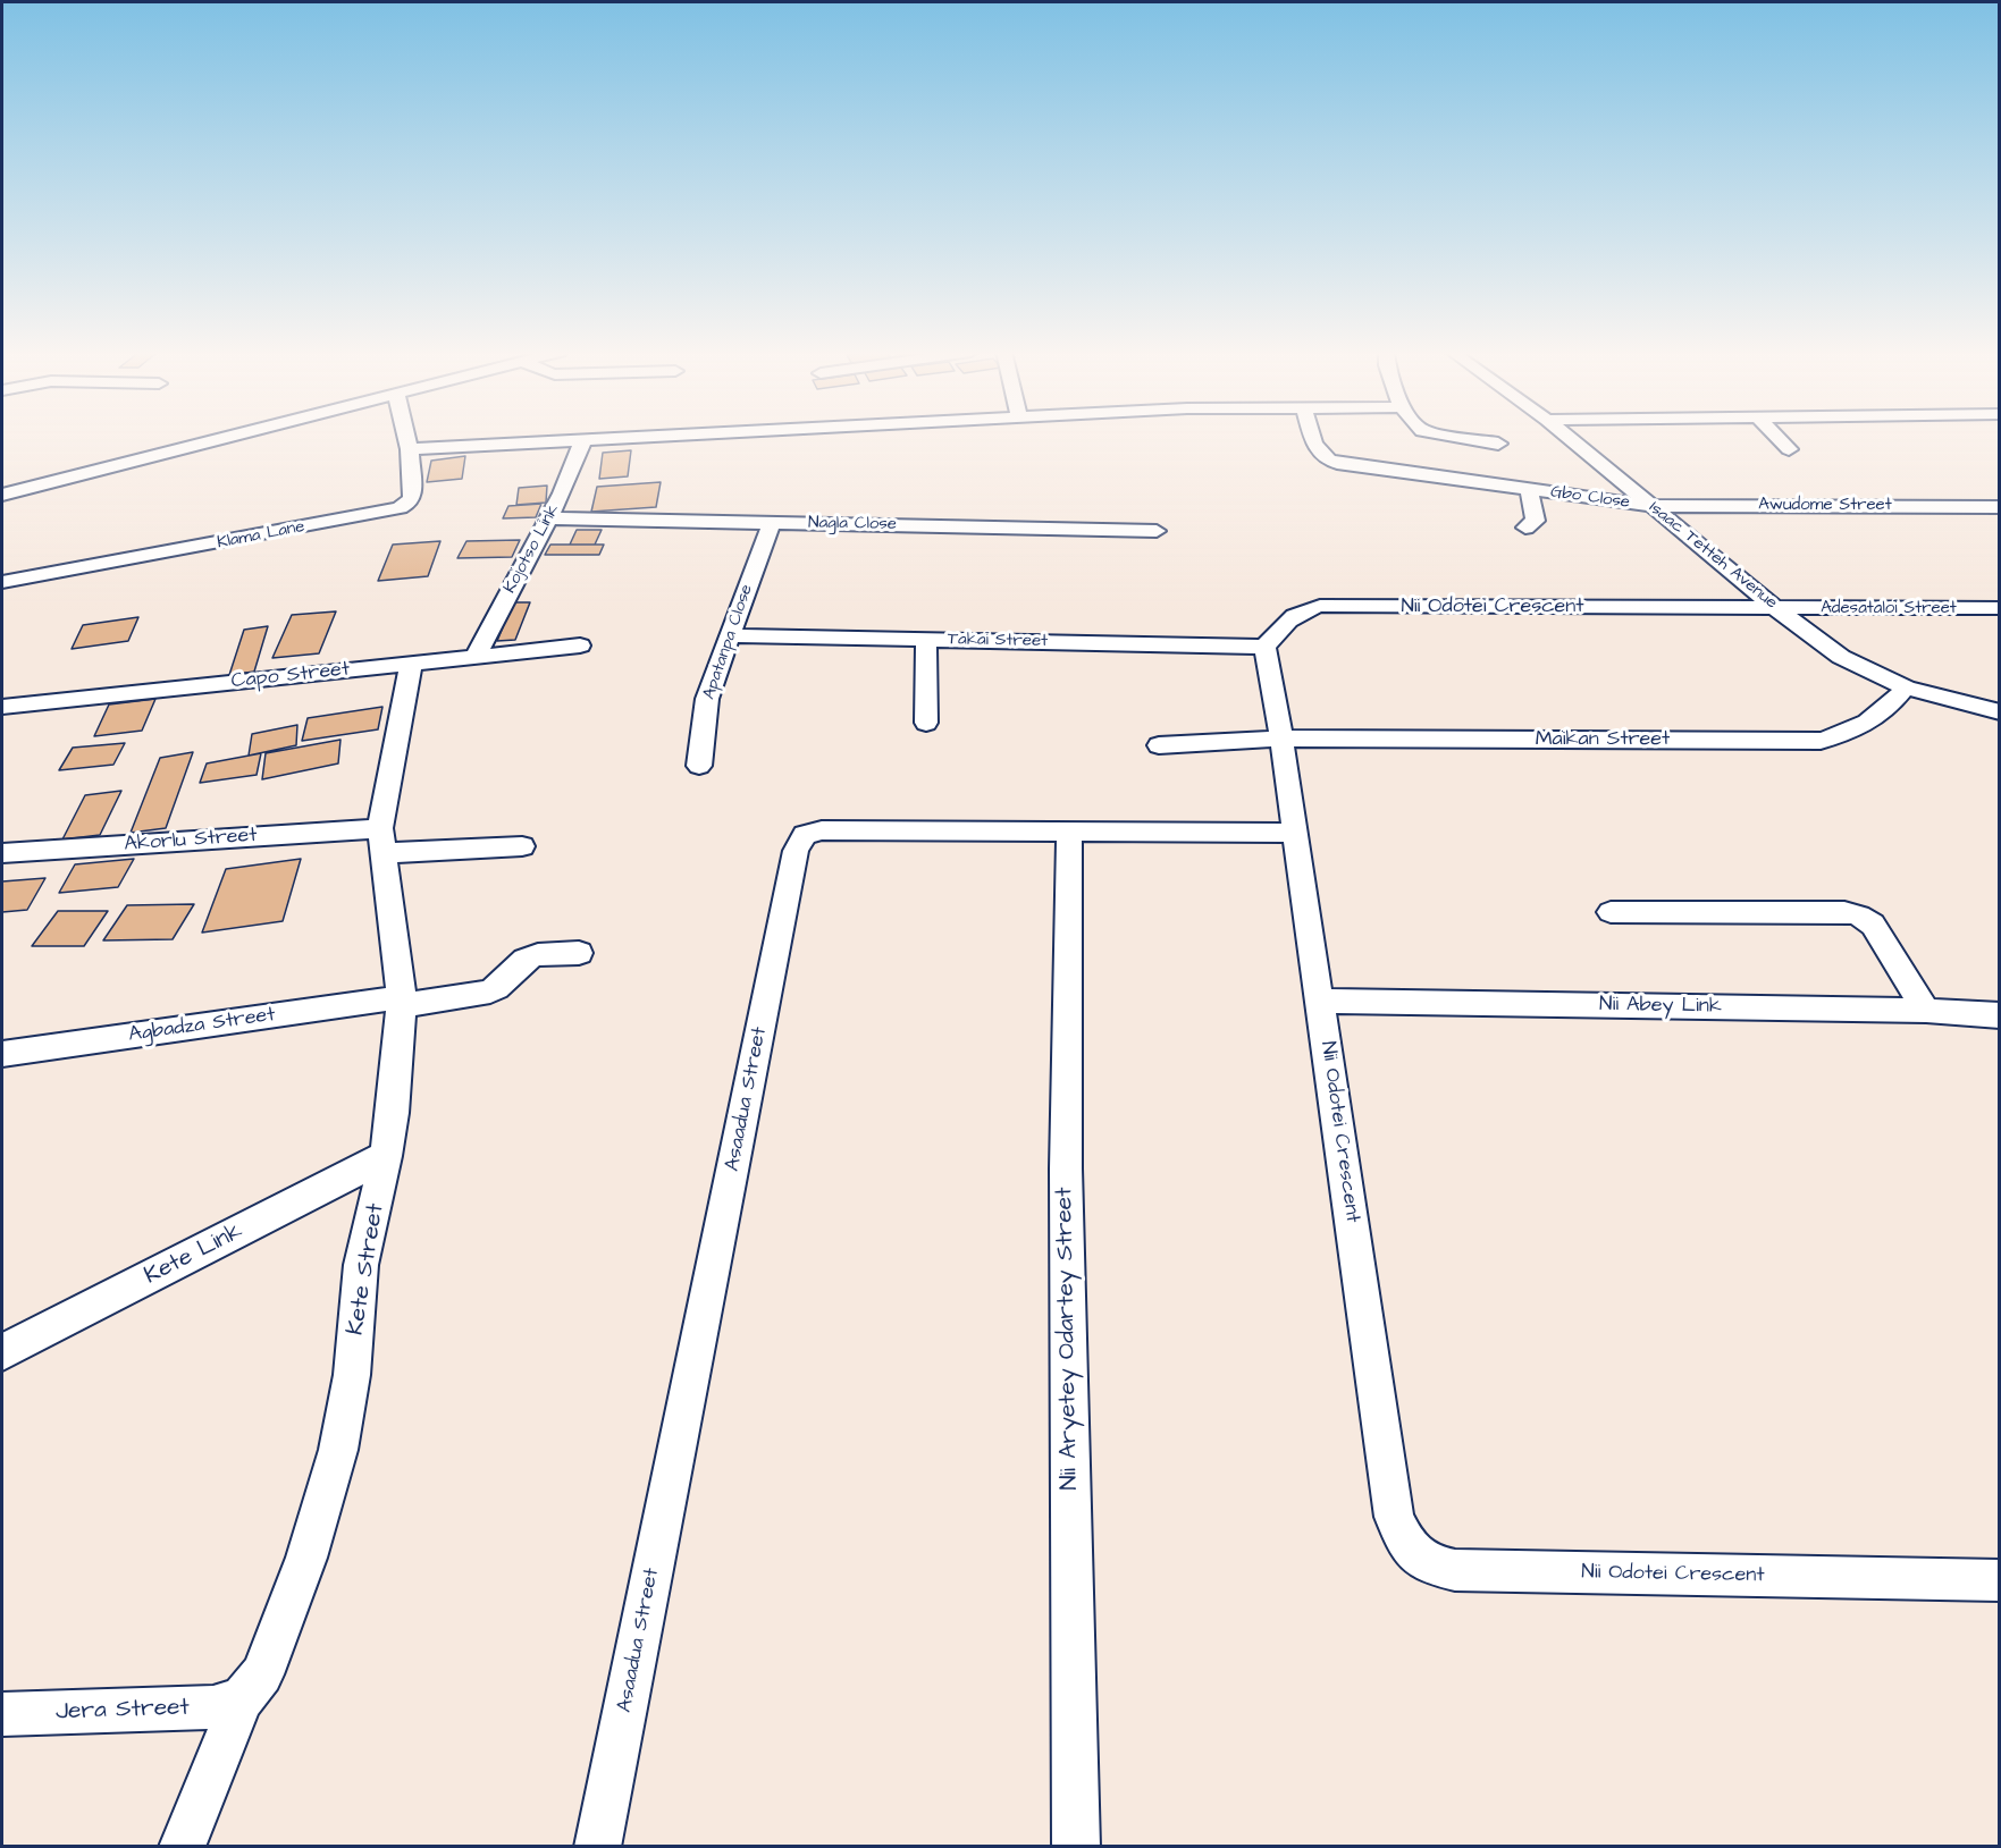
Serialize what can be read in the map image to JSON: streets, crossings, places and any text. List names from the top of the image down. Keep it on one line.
{"streets":{"street":["Gbo Close","Awudome Street","Nagla Close","Klama Lane","Kojotso Link","Isaac Tetteh Avenue","Nii Odotei Crescent","Adesataloi Street","Takai Street","Apatanpa Close","Capo Street","Maikan Street","Akorlu Street","Nii Abey Link","Agbadza Street","Asaadua Street","Kete Link","Kete Street","Nii Aryetey Odartey Street","Jera Street"]},"crossings":[["Gbo Close","Awudome Street"],["Gbo Close","Isaac Tetteh Avenue"],["Awudome Street","Isaac Tetteh Avenue"],["Nagla Close","Kojotso Link"],["Nagla Close","Apatanpa Close"],["Kojotso Link","Capo Street"],["Isaac Tetteh Avenue","Nii Odotei Crescent"],["Isaac Tetteh Avenue","Adesataloi Street"],["Isaac Tetteh Avenue","Maikan Street"],["Nii Odotei Crescent","Adesataloi Street"],["Nii Odotei Crescent","Takai Street"],["Nii Odotei Crescent","Maikan Street"],["Nii Odotei Crescent","Nii Abey Link"],["Nii Odotei Crescent","Asaadua Street"],["Takai Street","Apatanpa Close"],["Capo Street","Kete Street"],["Akorlu Street","Kete Street"],["Agbadza Street","Kete Street"],["Asaadua Street","Nii Aryetey Odartey Street"],["Kete Link","Kete Street"],["Kete Street","Jera Street"]]}
